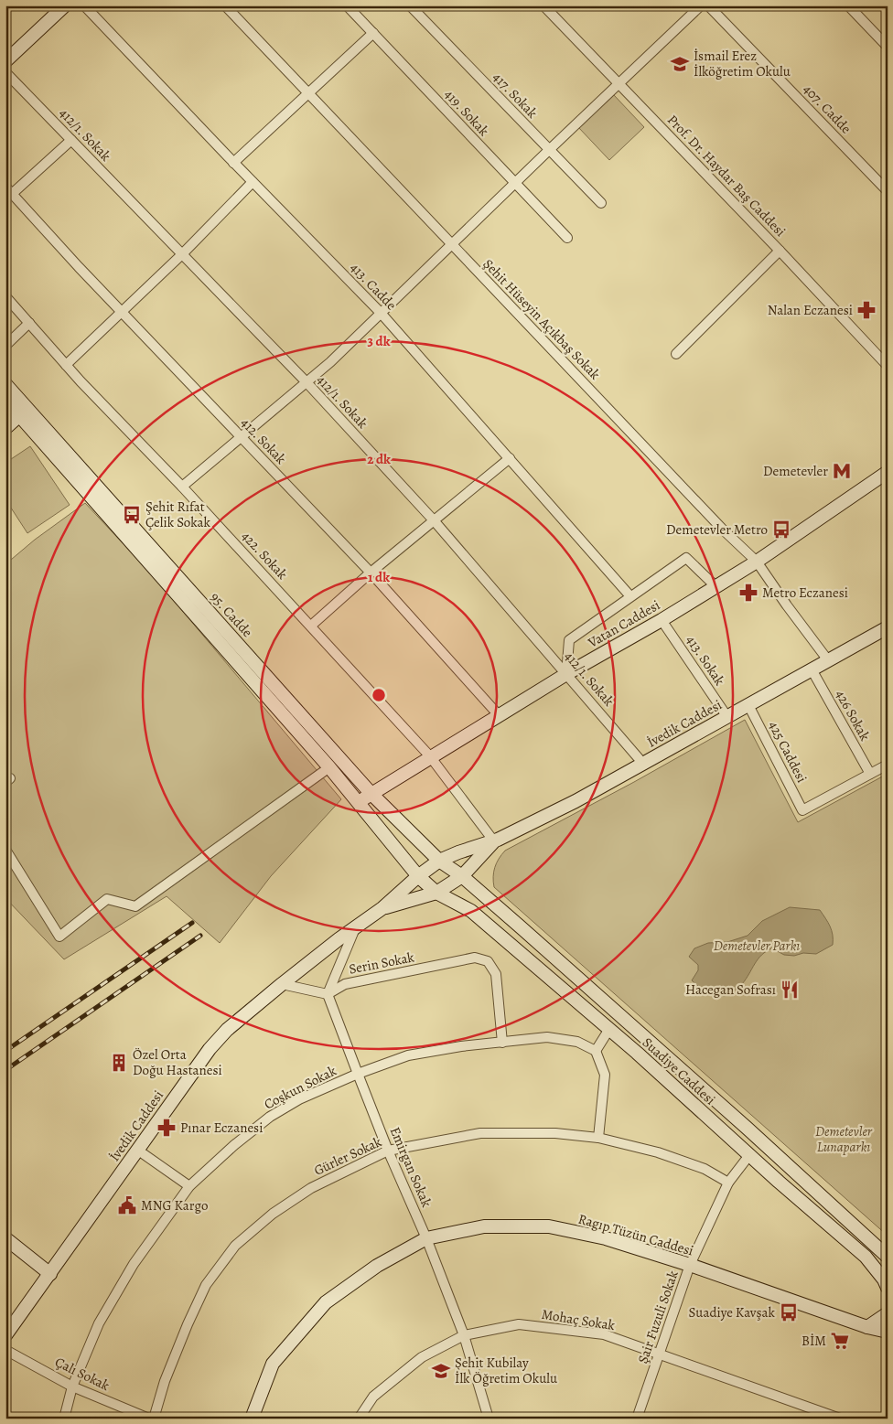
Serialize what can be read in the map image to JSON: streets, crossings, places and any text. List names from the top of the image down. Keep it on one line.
{"streets":{"main road":["95. Cadde","Vatan Caddesi","İvedik Caddesi","Suadiye Caddesi","Ragıp Tüzün Caddesi"],"street":["417. Sokak","407. Cadde","419. Sokak","412/1. Sokak","Prof. Dr. Haydar Baş Caddesi","413. Cadde","Şehit Hüseyin Açıkbaş Sokak","412. Sokak","422. Sokak","413. Sokak","426 Sokak","425 Caddesi","Serin Sokak","Coşkun Sokak","Gürler Sokak","Emirgan Sokak","Şair Fuzuli Sokak","Mohaç Sokak","Çalı Sokak"]},"crossings":[["412/1. Sokak","Vatan Caddesi"],["412/1. Sokak","İvedik Caddesi"],["Şehit Hüseyin Açıkbaş Sokak","Vatan Caddesi"],["Şehit Hüseyin Açıkbaş Sokak","İvedik Caddesi"],["412. Sokak","Vatan Caddesi"],["422. Sokak","Vatan Caddesi"],["422. Sokak","İvedik Caddesi"],["95. Cadde","Vatan Caddesi"],["95. Cadde","İvedik Caddesi"],["Vatan Caddesi","413. Sokak"],["413. Sokak","İvedik Caddesi"],["426 Sokak","İvedik Caddesi"],["426 Sokak","425 Caddesi"],["İvedik Caddesi","425 Caddesi"],["İvedik Caddesi","Suadiye Caddesi"],["Serin Sokak","Coşkun Sokak"],["Serin Sokak","Emirgan Sokak"],["Suadiye Caddesi","Şair Fuzuli Sokak"],["Coşkun Sokak","Emirgan Sokak"],["Coşkun Sokak","Çalı Sokak"],["Gürler Sokak","Emirgan Sokak"],["Gürler Sokak","Şair Fuzuli Sokak"],["Emirgan Sokak","Ragıp Tüzün Caddesi"],["Emirgan Sokak","Mohaç Sokak"],["Ragıp Tüzün Caddesi","Şair Fuzuli Sokak"],["Şair Fuzuli Sokak","Mohaç Sokak"]],"parks":["Demetevler Parkı","Demetevler Lunaparkı"],"places":{"school or university":["İsmail Erez İlköğretim Okulu","Şehit Kubilay İlk Öğretim Okulu"],"pharmacy":["Nalan Eczanesi","Metro Eczanesi","Pınar Eczanesi"],"metro station":["Demetevler"],"bus stop":["Şehit Rıfat Çelik Sokak","Demetevler Metro","Suadiye Kavşak"],"restaurant":["Hacegan Sofrası"],"building":["Özel Orta Doğu Hastanesi"],"public building":["MNG Kargo"],"supermarket":["BİM"]},"rings":["3 dk","2 dk","1 dk"]}
